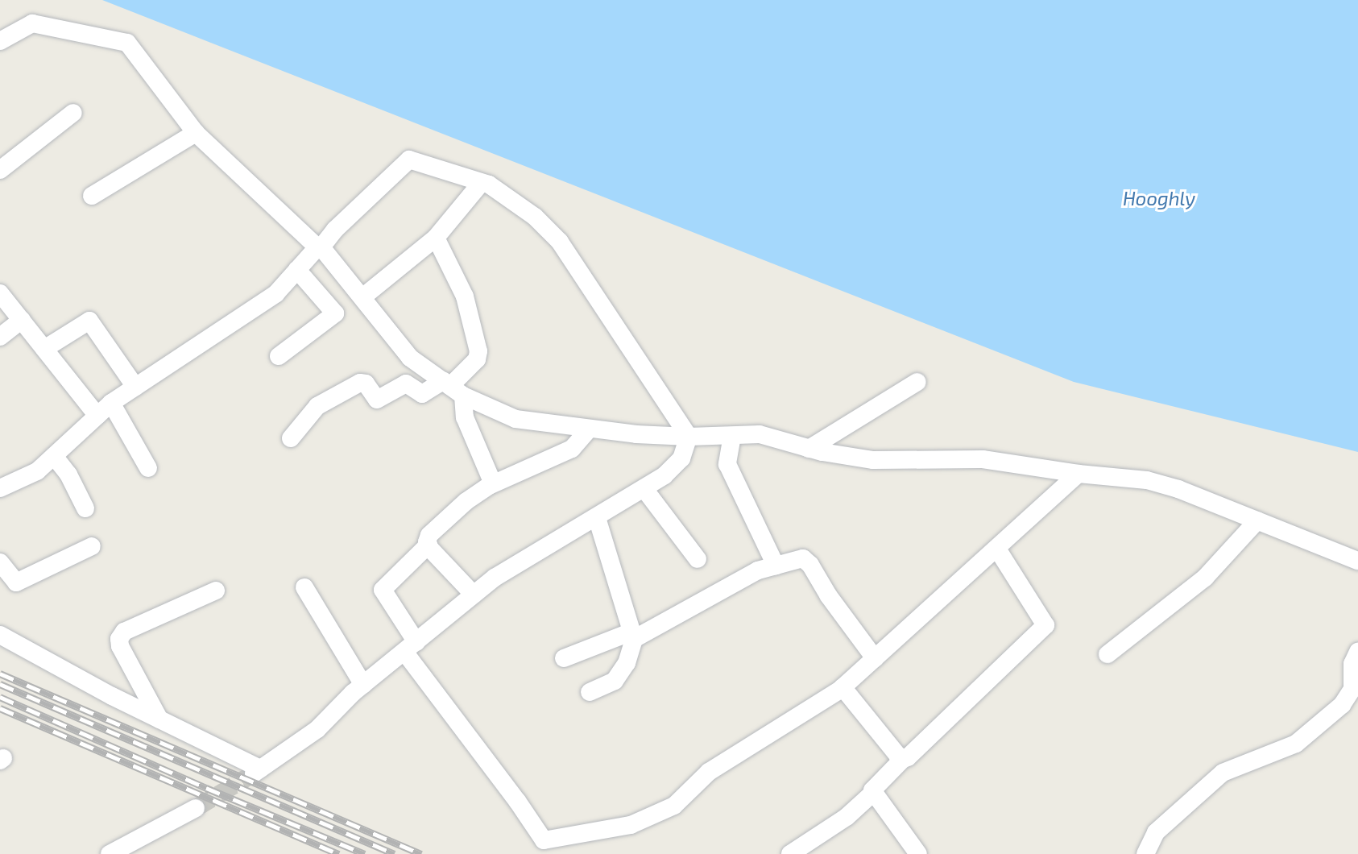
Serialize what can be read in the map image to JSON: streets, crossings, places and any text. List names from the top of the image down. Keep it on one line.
{"water":["Hooghly"]}
